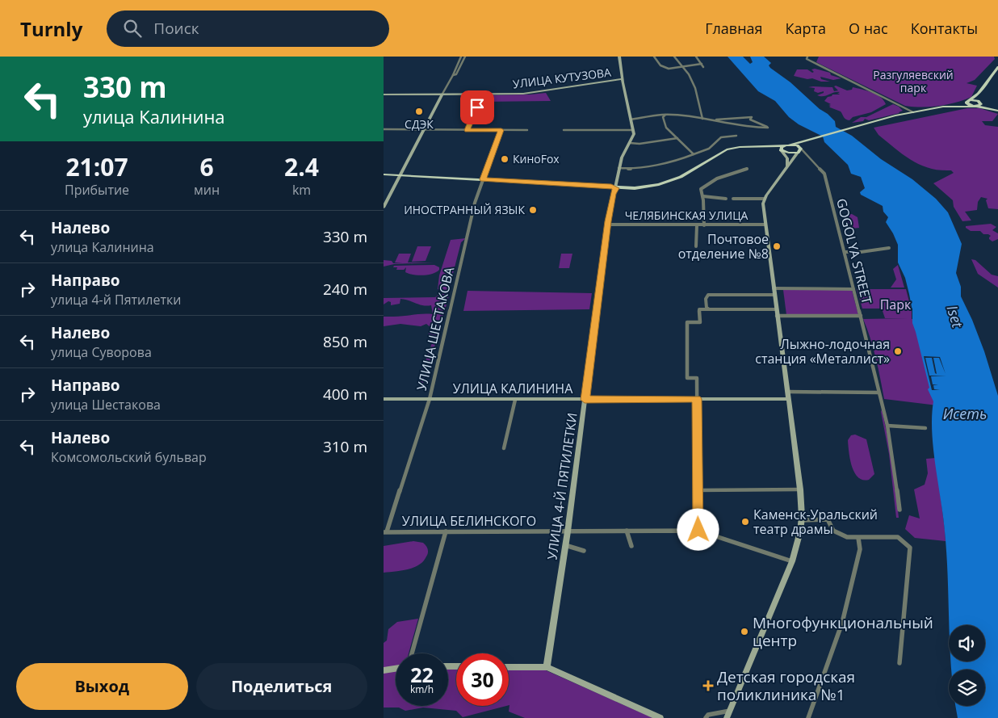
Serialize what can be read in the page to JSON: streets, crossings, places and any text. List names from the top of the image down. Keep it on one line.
{"streets":{"main road":["УЛИЦА КУТУЗОВА","УЛИЦА КАЛИНИНА","УЛИЦА 4-Й ПЯТИЛЕТКИ"],"street":["ЧЕЛЯБИНСКАЯ УЛИЦА","GOGOLYA STREET","УЛИЦА ШЕСТАКОВА","УЛИЦА БЕЛИНСКОГО"]},"crossings":[["ЧЕЛЯБИНСКАЯ УЛИЦА","УЛИЦА 4-Й ПЯТИЛЕТКИ"],["УЛИЦА ШЕСТАКОВА","УЛИЦА КАЛИНИНА"],["УЛИЦА ШЕСТАКОВА","УЛИЦА БЕЛИНСКОГО"],["УЛИЦА КАЛИНИНА","УЛИЦА 4-Й ПЯТИЛЕТКИ"],["УЛИЦА 4-Й ПЯТИЛЕТКИ","УЛИЦА БЕЛИНСКОГО"]],"water":["Iset","Исеть"],"parks":["Разгуляевский парк","Парк"],"places":{"other":["СДЭК","КиноFox","ИНОСТРАННЫЙ ЯЗЫК","Почтовое отделение №8","Лыжно-лодочная станция «Металлист»","Каменск-Уральский театр драмы","Многофункциональный центр"],"health":["Детская городская поликлиника №1"]},"page":{"header":"Turnly","search":"Поиск","nav":["Главная","Карта","О нас","Контакты"],"turn":["330 m","улица Калинина"],"eta":["21:07","Прибытие","6","мин","2.4","km"],"list":[{"name":"Налево","note":"улица Калинина","value":"330 m"},{"name":"Направо","note":"улица 4-й Пятилетки","value":"240 m"},{"name":"Налево","note":"улица Суворова","value":"850 m"},{"name":"Направо","note":"улица Шестакова","value":"400 m"},{"name":"Налево","note":"Комсомольский бульвар","value":"310 m"}],"speed":"22 km/h","limit":"30","buttons":["Выход","Поделиться"]}}
